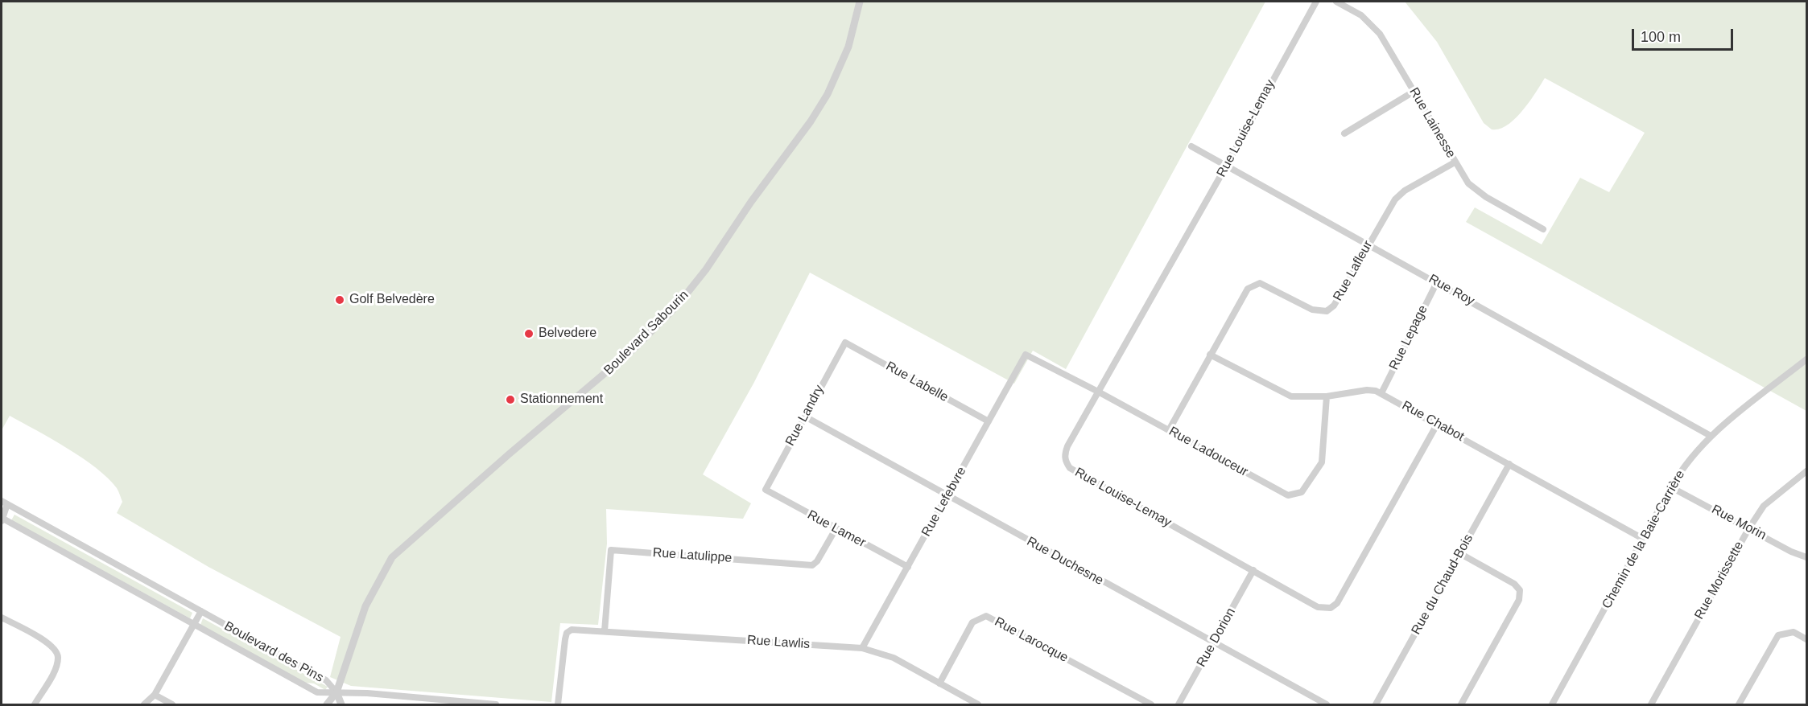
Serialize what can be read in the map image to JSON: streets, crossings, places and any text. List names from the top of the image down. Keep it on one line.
{"streets":{"street":["Rue Lainesse","Rue Louise-Lemay","Rue Lafleur","Rue Roy","Boulevard Sabourin","Rue Lepage","Rue Labelle","Rue Landry","Rue Chabot","Rue Ladouceur","Rue Lefebvre","Rue Morin","Rue Lamer","Chemin de la Baie-Carrière","Rue Latulippe","Rue Duchesne","Rue Morissette","Rue du Chaud-Bois","Rue Dorion","Rue Larocque","Rue Lawlis","Boulevard des Pins"]},"crossings":[["Rue Lainesse","Rue Lafleur"],["Rue Louise-Lemay","Rue Roy"],["Rue Louise-Lemay","Rue Chabot"],["Rue Louise-Lemay","Rue Ladouceur"],["Rue Louise-Lemay","Rue Dorion"],["Rue Lafleur","Rue Roy"],["Rue Lafleur","Rue Chabot"],["Rue Lafleur","Rue Ladouceur"],["Rue Roy","Rue Lepage"],["Rue Roy","Chemin de la Baie-Carrière"],["Boulevard Sabourin","Boulevard des Pins"],["Rue Lepage","Rue Chabot"],["Rue Labelle","Rue Landry"],["Rue Labelle","Rue Lefebvre"],["Rue Landry","Rue Lamer"],["Rue Landry","Rue Duchesne"],["Rue Chabot","Rue Ladouceur"],["Rue Chabot","Chemin de la Baie-Carrière"],["Rue Chabot","Rue du Chaud-Bois"],["Rue Ladouceur","Rue Lefebvre"],["Rue Lefebvre","Rue Lamer"],["Rue Lefebvre","Rue Duchesne"],["Rue Lefebvre","Rue Lawlis"],["Rue Morin","Chemin de la Baie-Carrière"],["Rue Morin","Rue Morissette"],["Rue Lamer","Rue Latulippe"],["Rue Latulippe","Rue Lawlis"],["Rue Duchesne","Rue Dorion"],["Rue Larocque","Rue Lawlis"]],"places":["Golf Belvedère","Belvedere","Stationnement"],"scale_bar":"100 m"}
